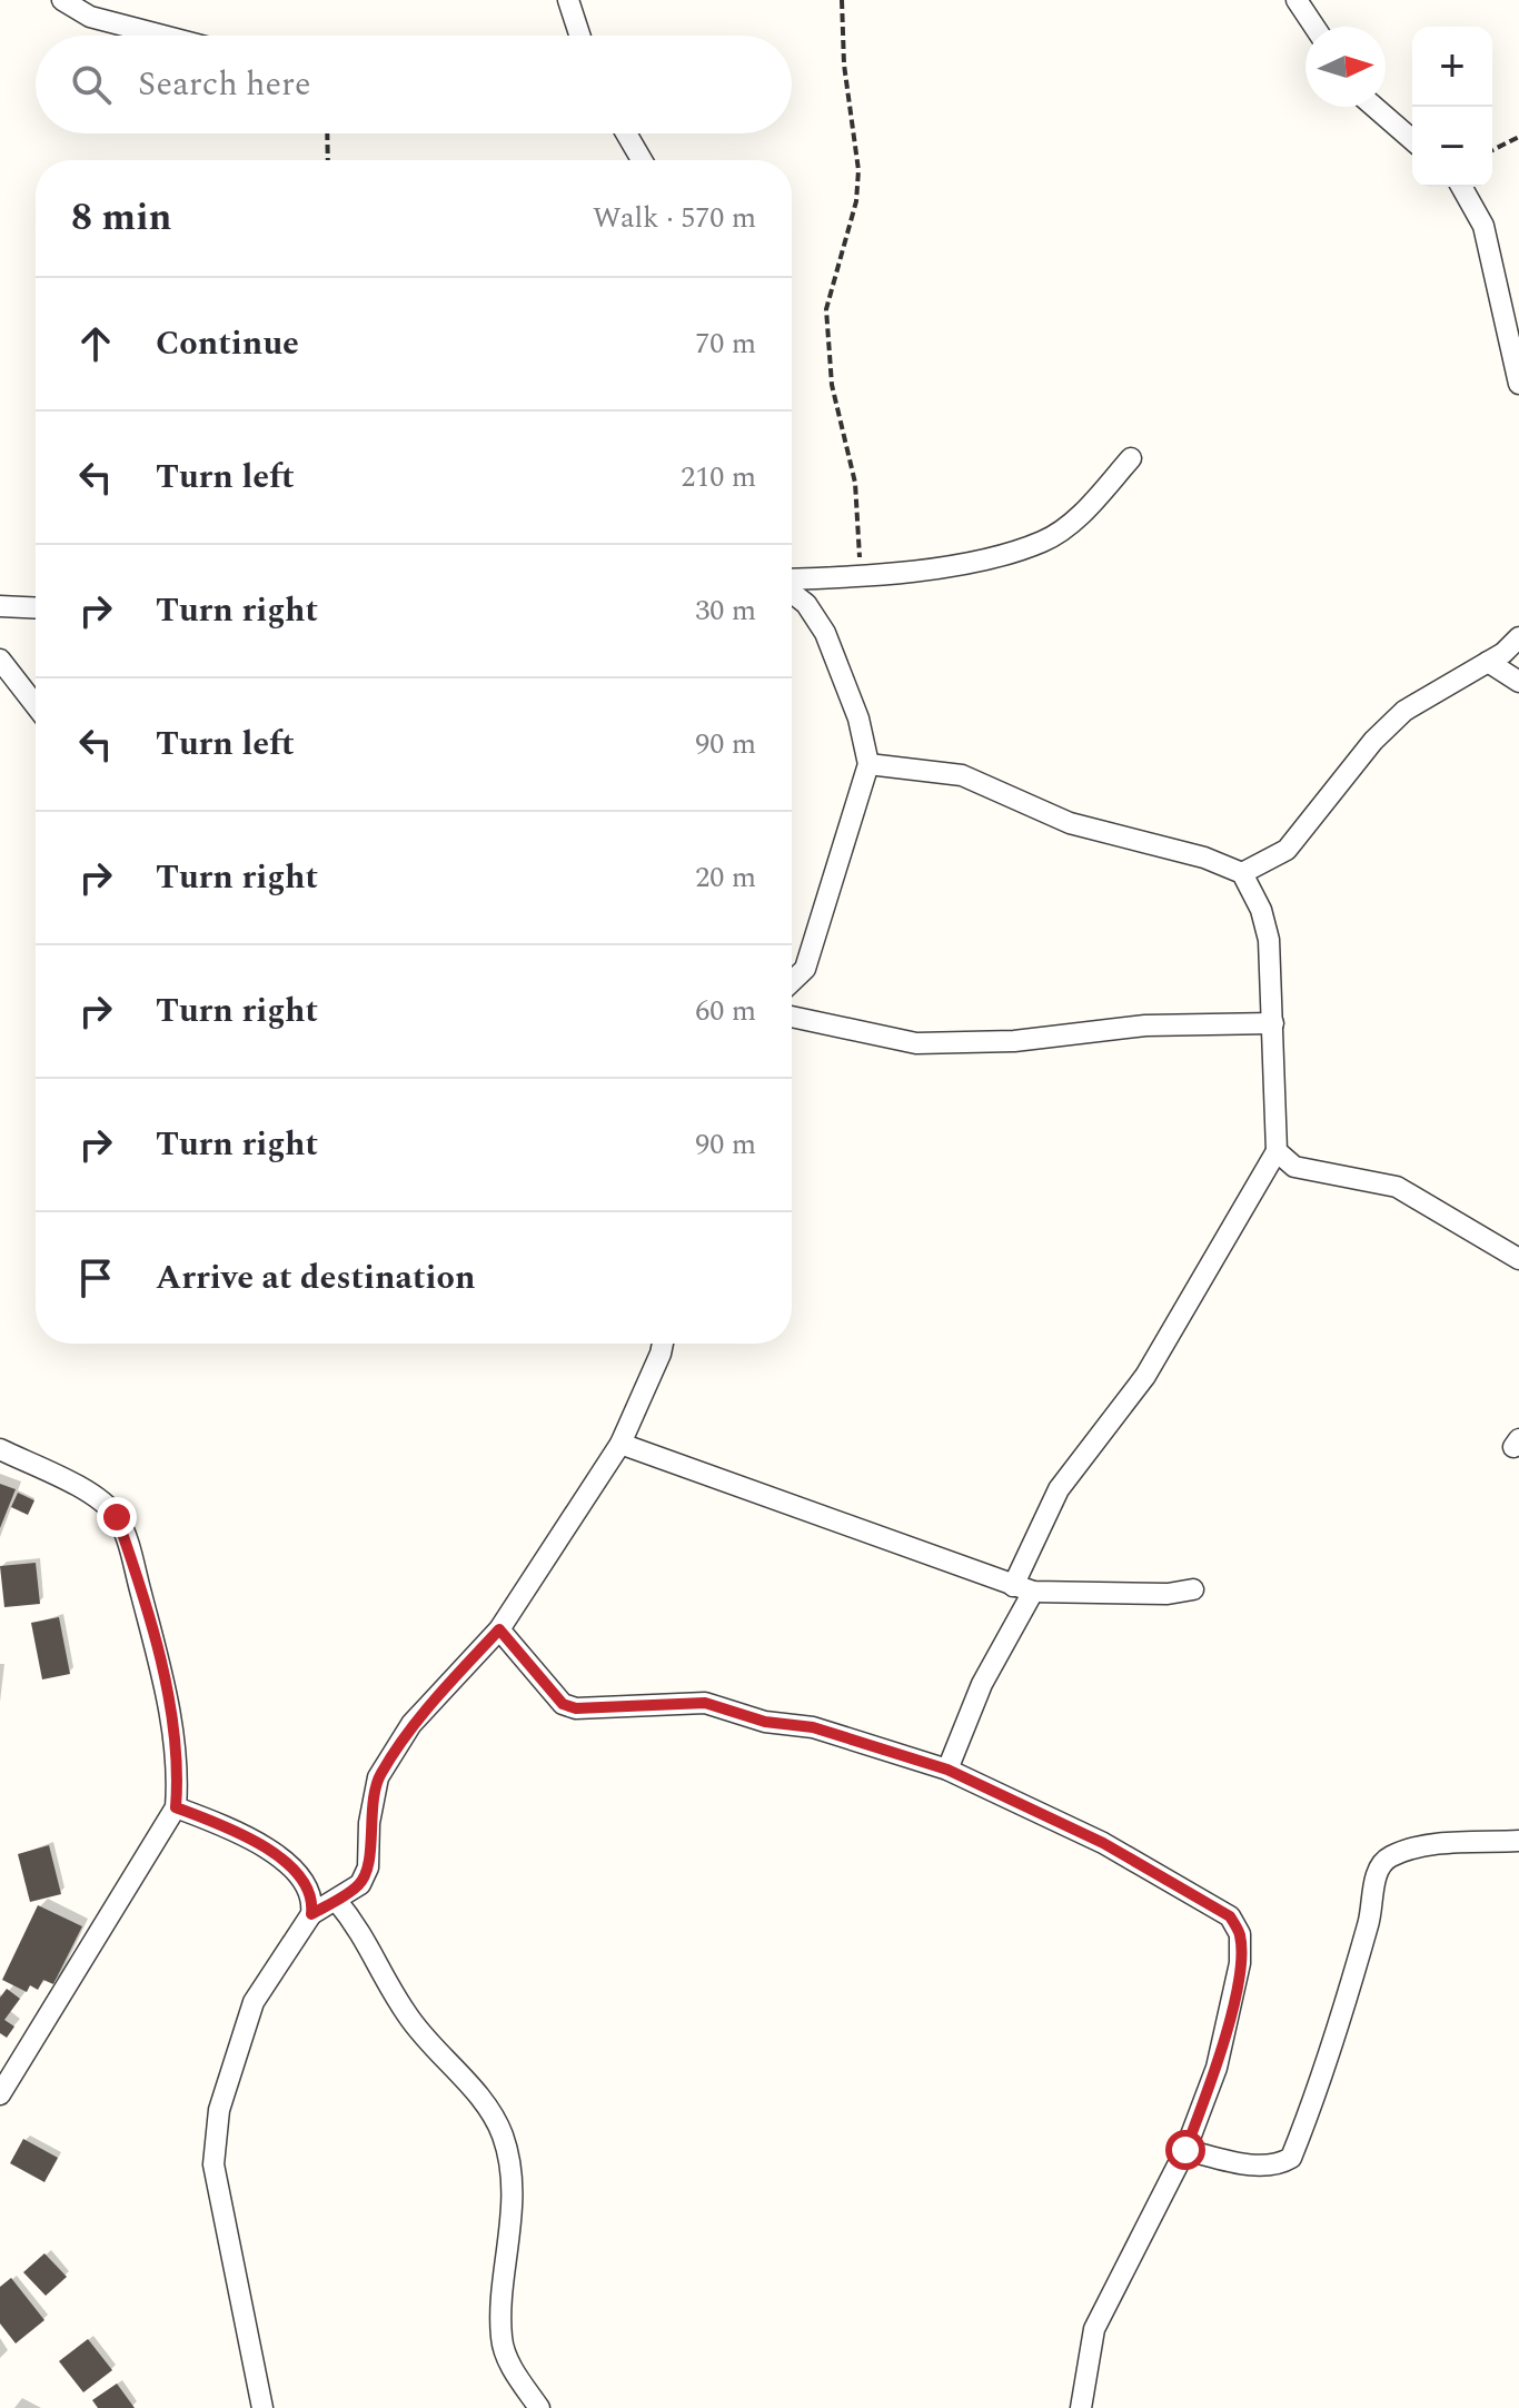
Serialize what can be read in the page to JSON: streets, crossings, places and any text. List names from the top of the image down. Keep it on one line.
{"north":"right","page":{"map_buttons":["+","−"],"search":"Search here","heading":["8 min","Walk · 570 m"],"list":[["Continue","70 m"],["Turn left","210 m"],["Turn right","30 m"],["Turn left","90 m"],["Turn right","20 m"],["Turn right","60 m"],["Turn right","90 m"],"Arrive at destination"]}}
